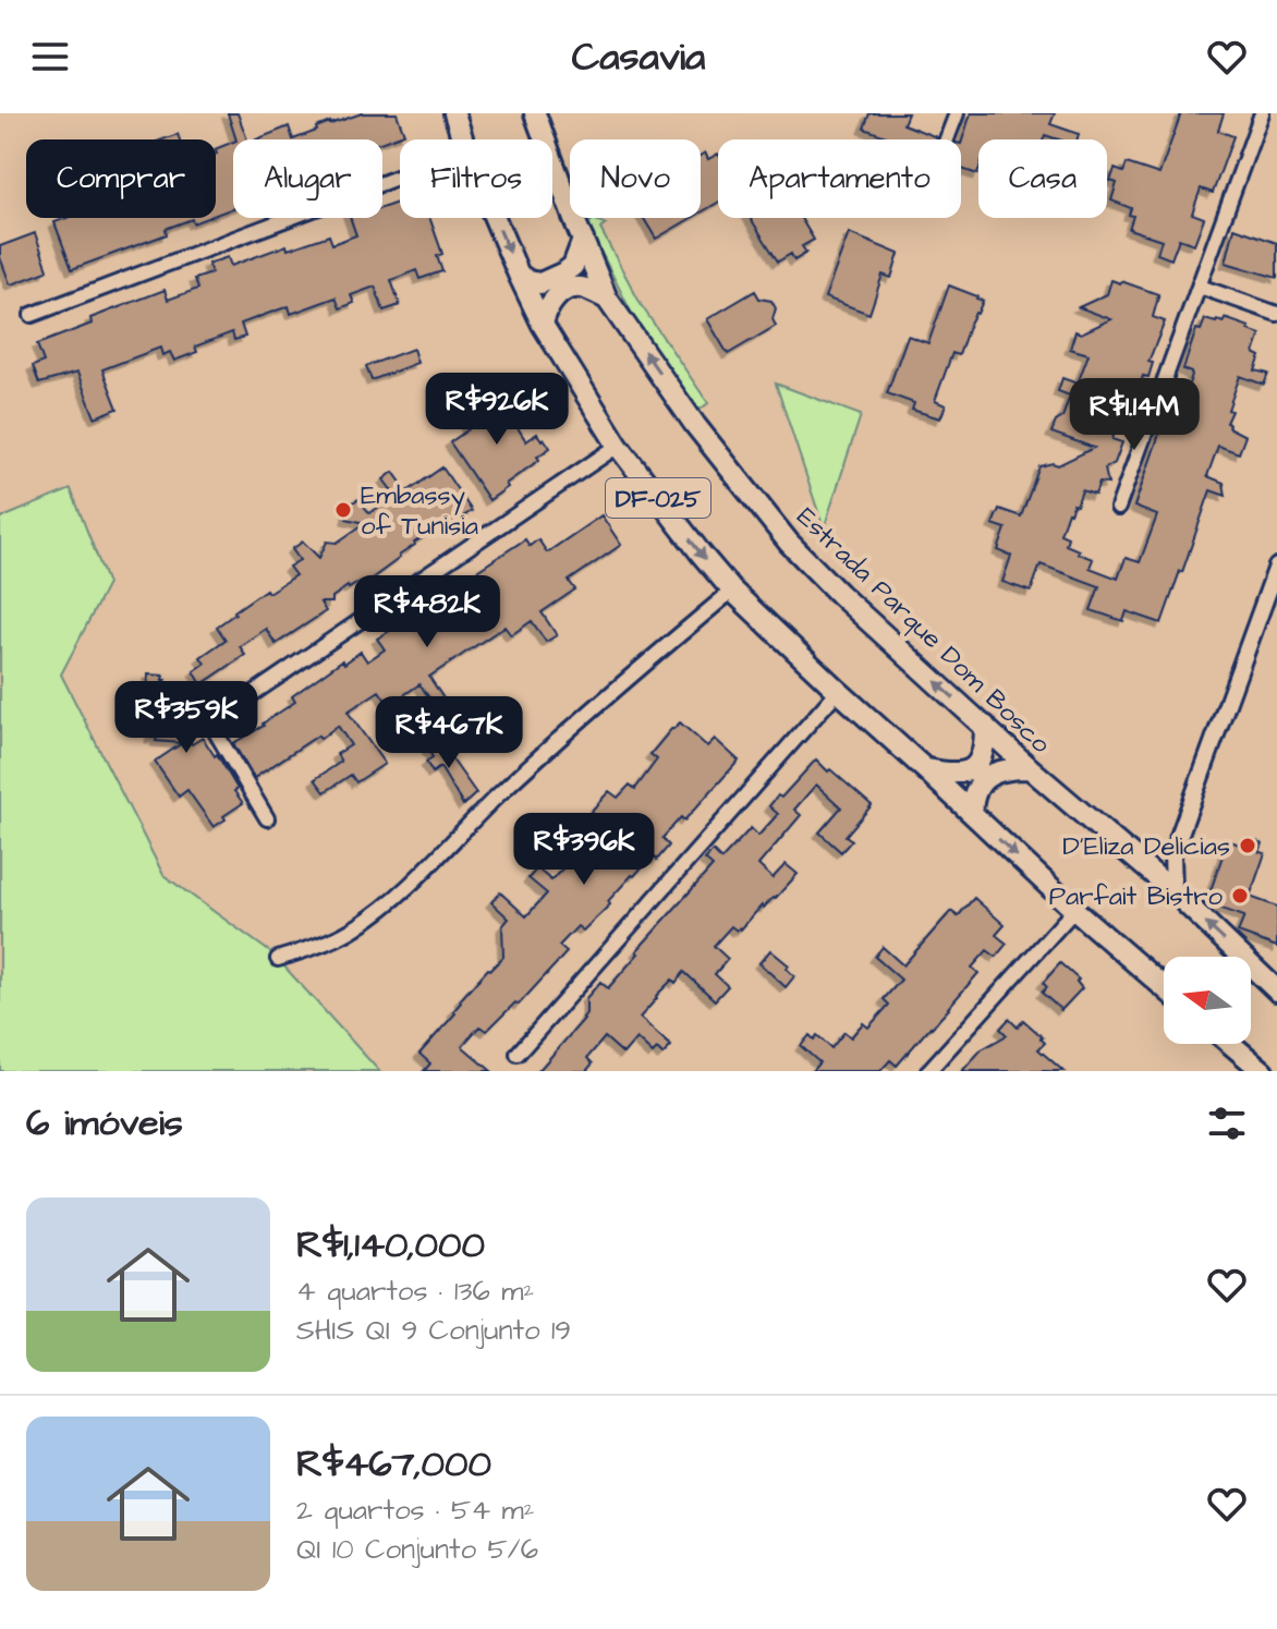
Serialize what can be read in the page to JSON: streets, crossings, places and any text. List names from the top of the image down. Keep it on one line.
{"streets":{"main road":["DF-025","Estrada Parque Dom Bosco"]},"places":["Embassy of Tunisia","D'Eliza Delicias","Parfait Bistro"],"north":"left","page":{"header":"Casavia","chip":["Comprar","Alugar","Filtros","Novo","Apartamento","Casa"],"price":["R$926K","R$1.14M","R$482K","R$359K","R$467K","R$396K"],"heading":"6 imóveis","list":[{"name":"R$1,140,000","note":"4 quartos · 136 m² · SHIS QI 9 Conjunto 19"},{"name":"R$467,000","note":"2 quartos · 54 m² · QI 10 Conjunto 5/6"}]}}
